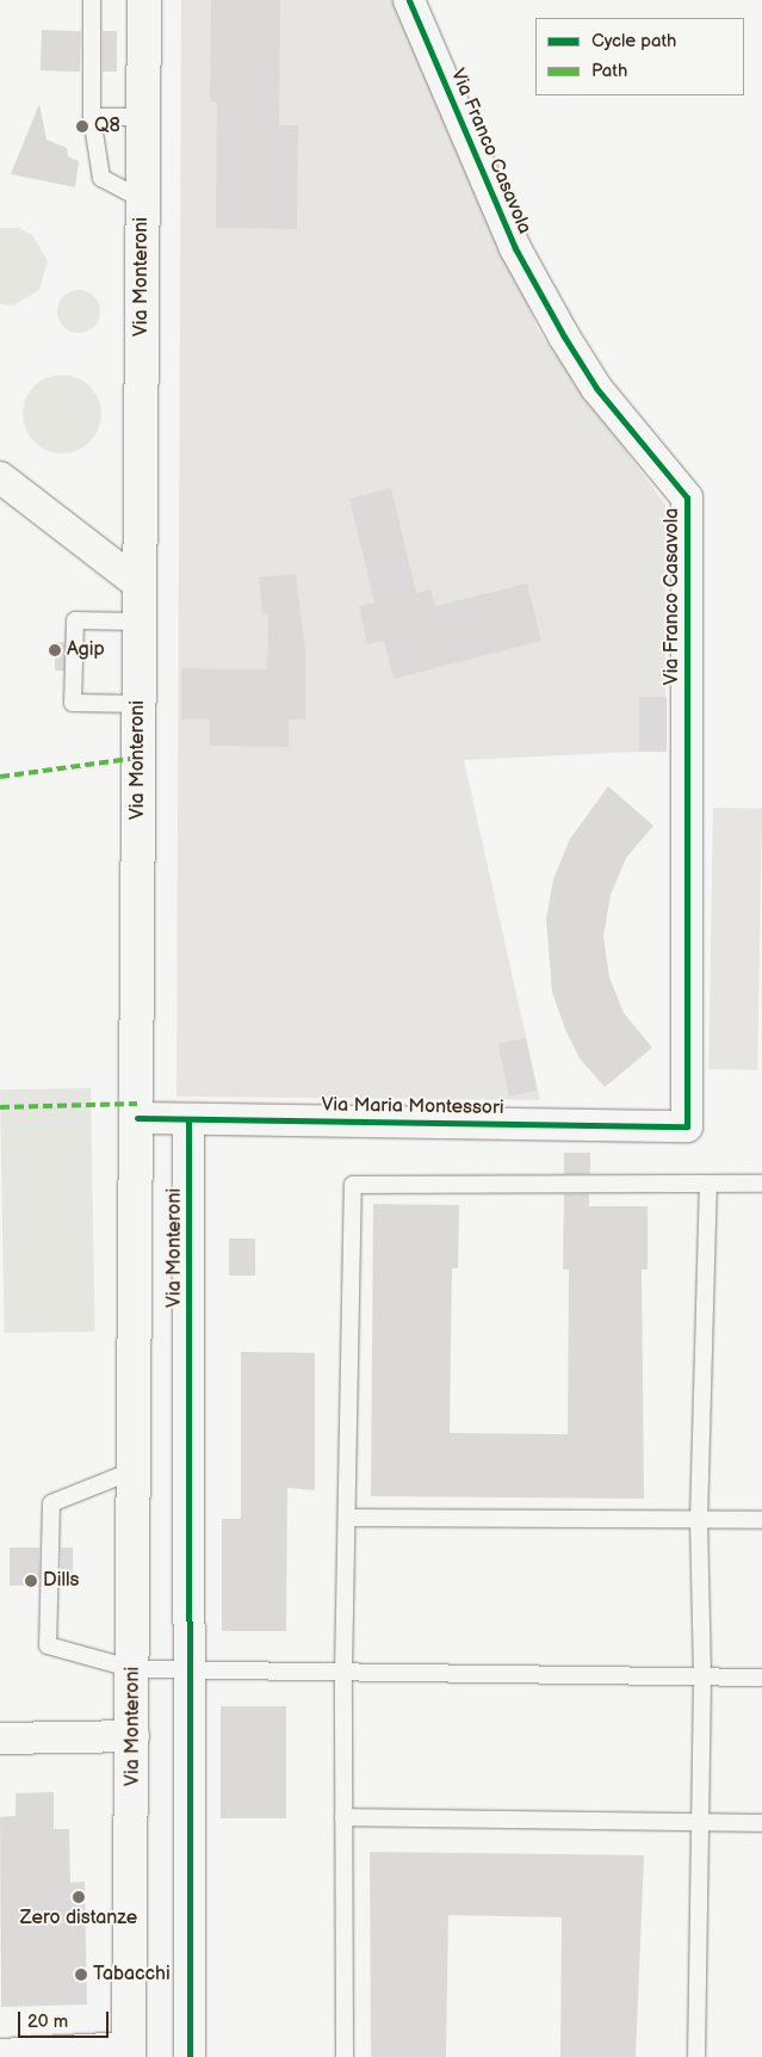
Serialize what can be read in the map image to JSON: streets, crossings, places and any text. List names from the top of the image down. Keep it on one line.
{"streets":{"main road":["Via Monteroni"],"street":["Via Franco Casavola","Via Maria Montessori"]},"crossings":[["Via Franco Casavola","Via Maria Montessori"],["Via Monteroni","Via Maria Montessori"]],"places":["Q8","Agip","Dills","Zero distanze","Tabacchi"],"legend":["Cycle path","Path"],"scale_bar":"20 m"}
